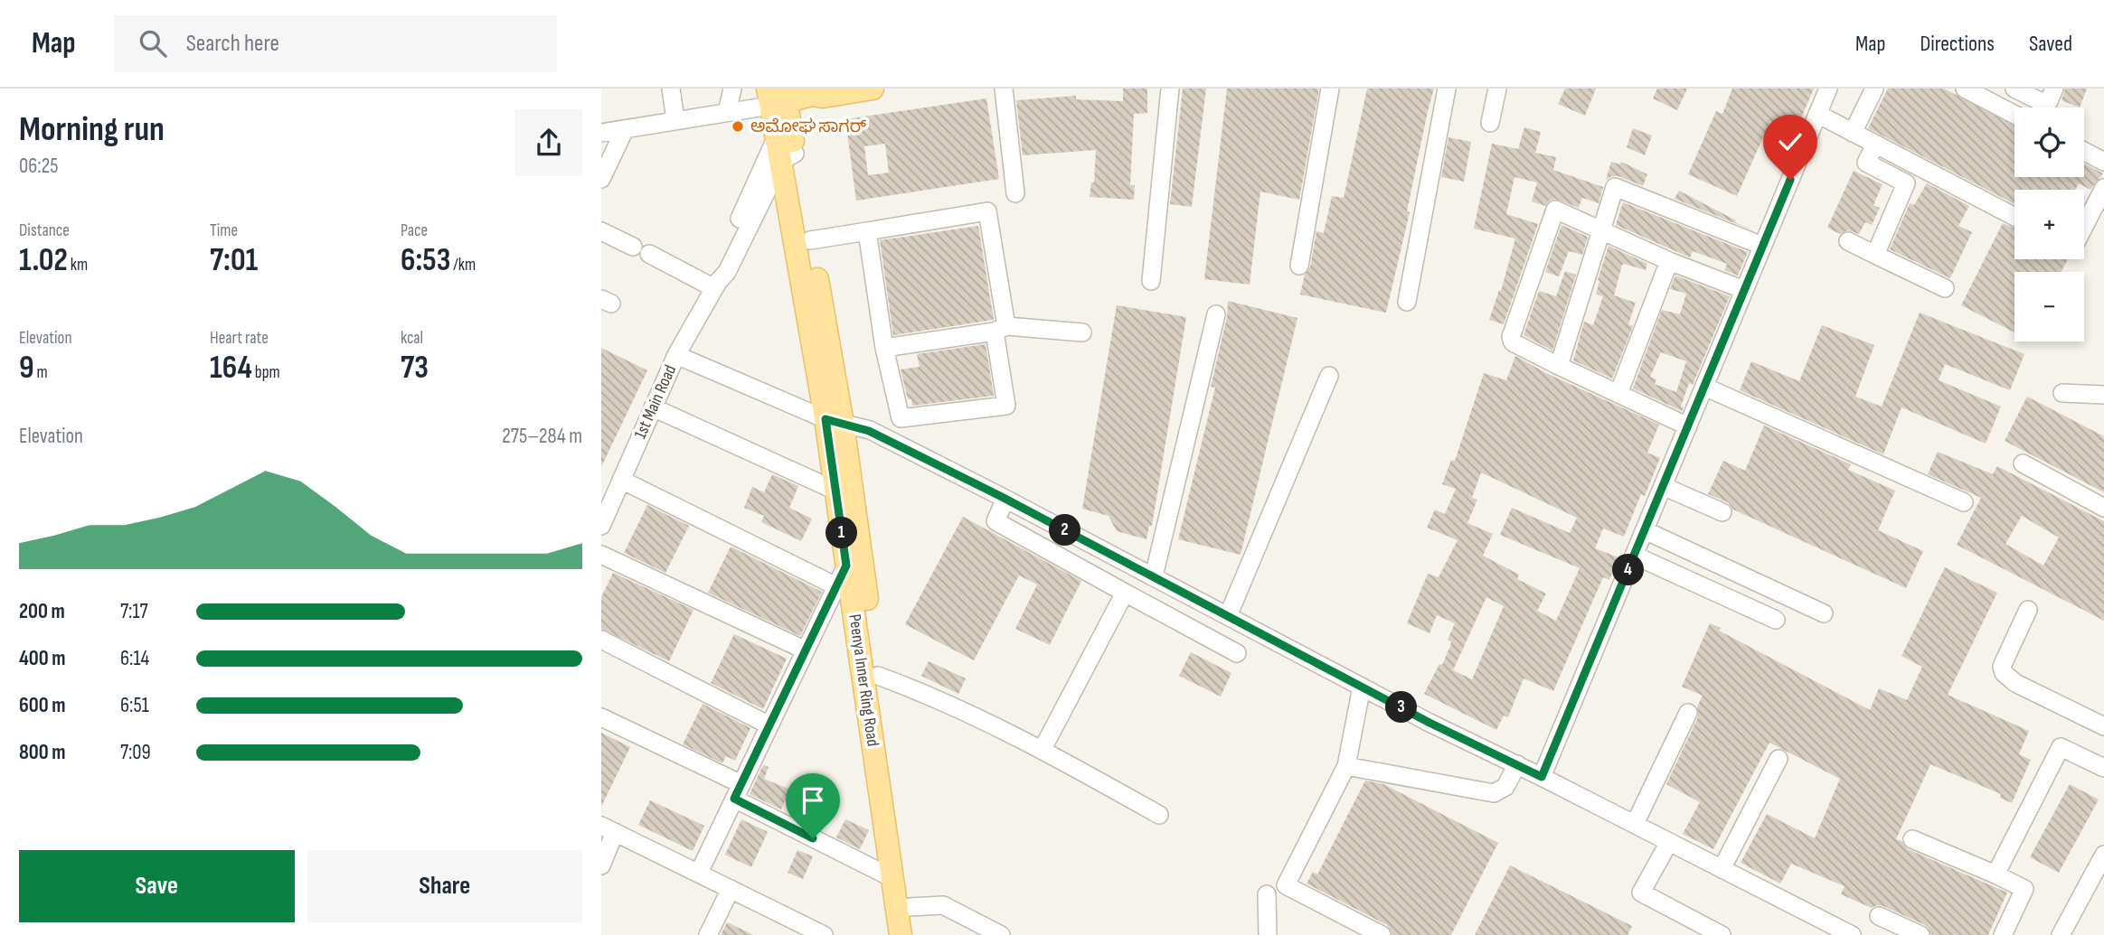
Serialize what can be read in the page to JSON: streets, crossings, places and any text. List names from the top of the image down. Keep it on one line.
{"streets":{"main road":["Peenya Inner Ring Road"],"street":["1st Main Road"]},"crossings":[["1st Main Road","Peenya Inner Ring Road"]],"places":["ಅಮೋಘ ಸಾಗರ್"],"page":{"header":"Map","search":"Search here","nav":["Map","Directions","Saved"],"heading":["Morning run","06:25"],"map_buttons":["+","−"],"stats":[["Distance","1.02 km"],["Time","7:01"],["Pace","6:53 /km"],["Elevation","9 m"],["Heart rate","164 bpm"],["kcal","73"]],"chart":["Elevation","275–284 m"],"pins":["2","1","4","3"],"list":[{"name":"200 m","note":"7:17"},{"name":"400 m","note":"6:14"},{"name":"600 m","note":"6:51"},{"name":"800 m","note":"7:09"}],"buttons":["Save","Share"]}}
